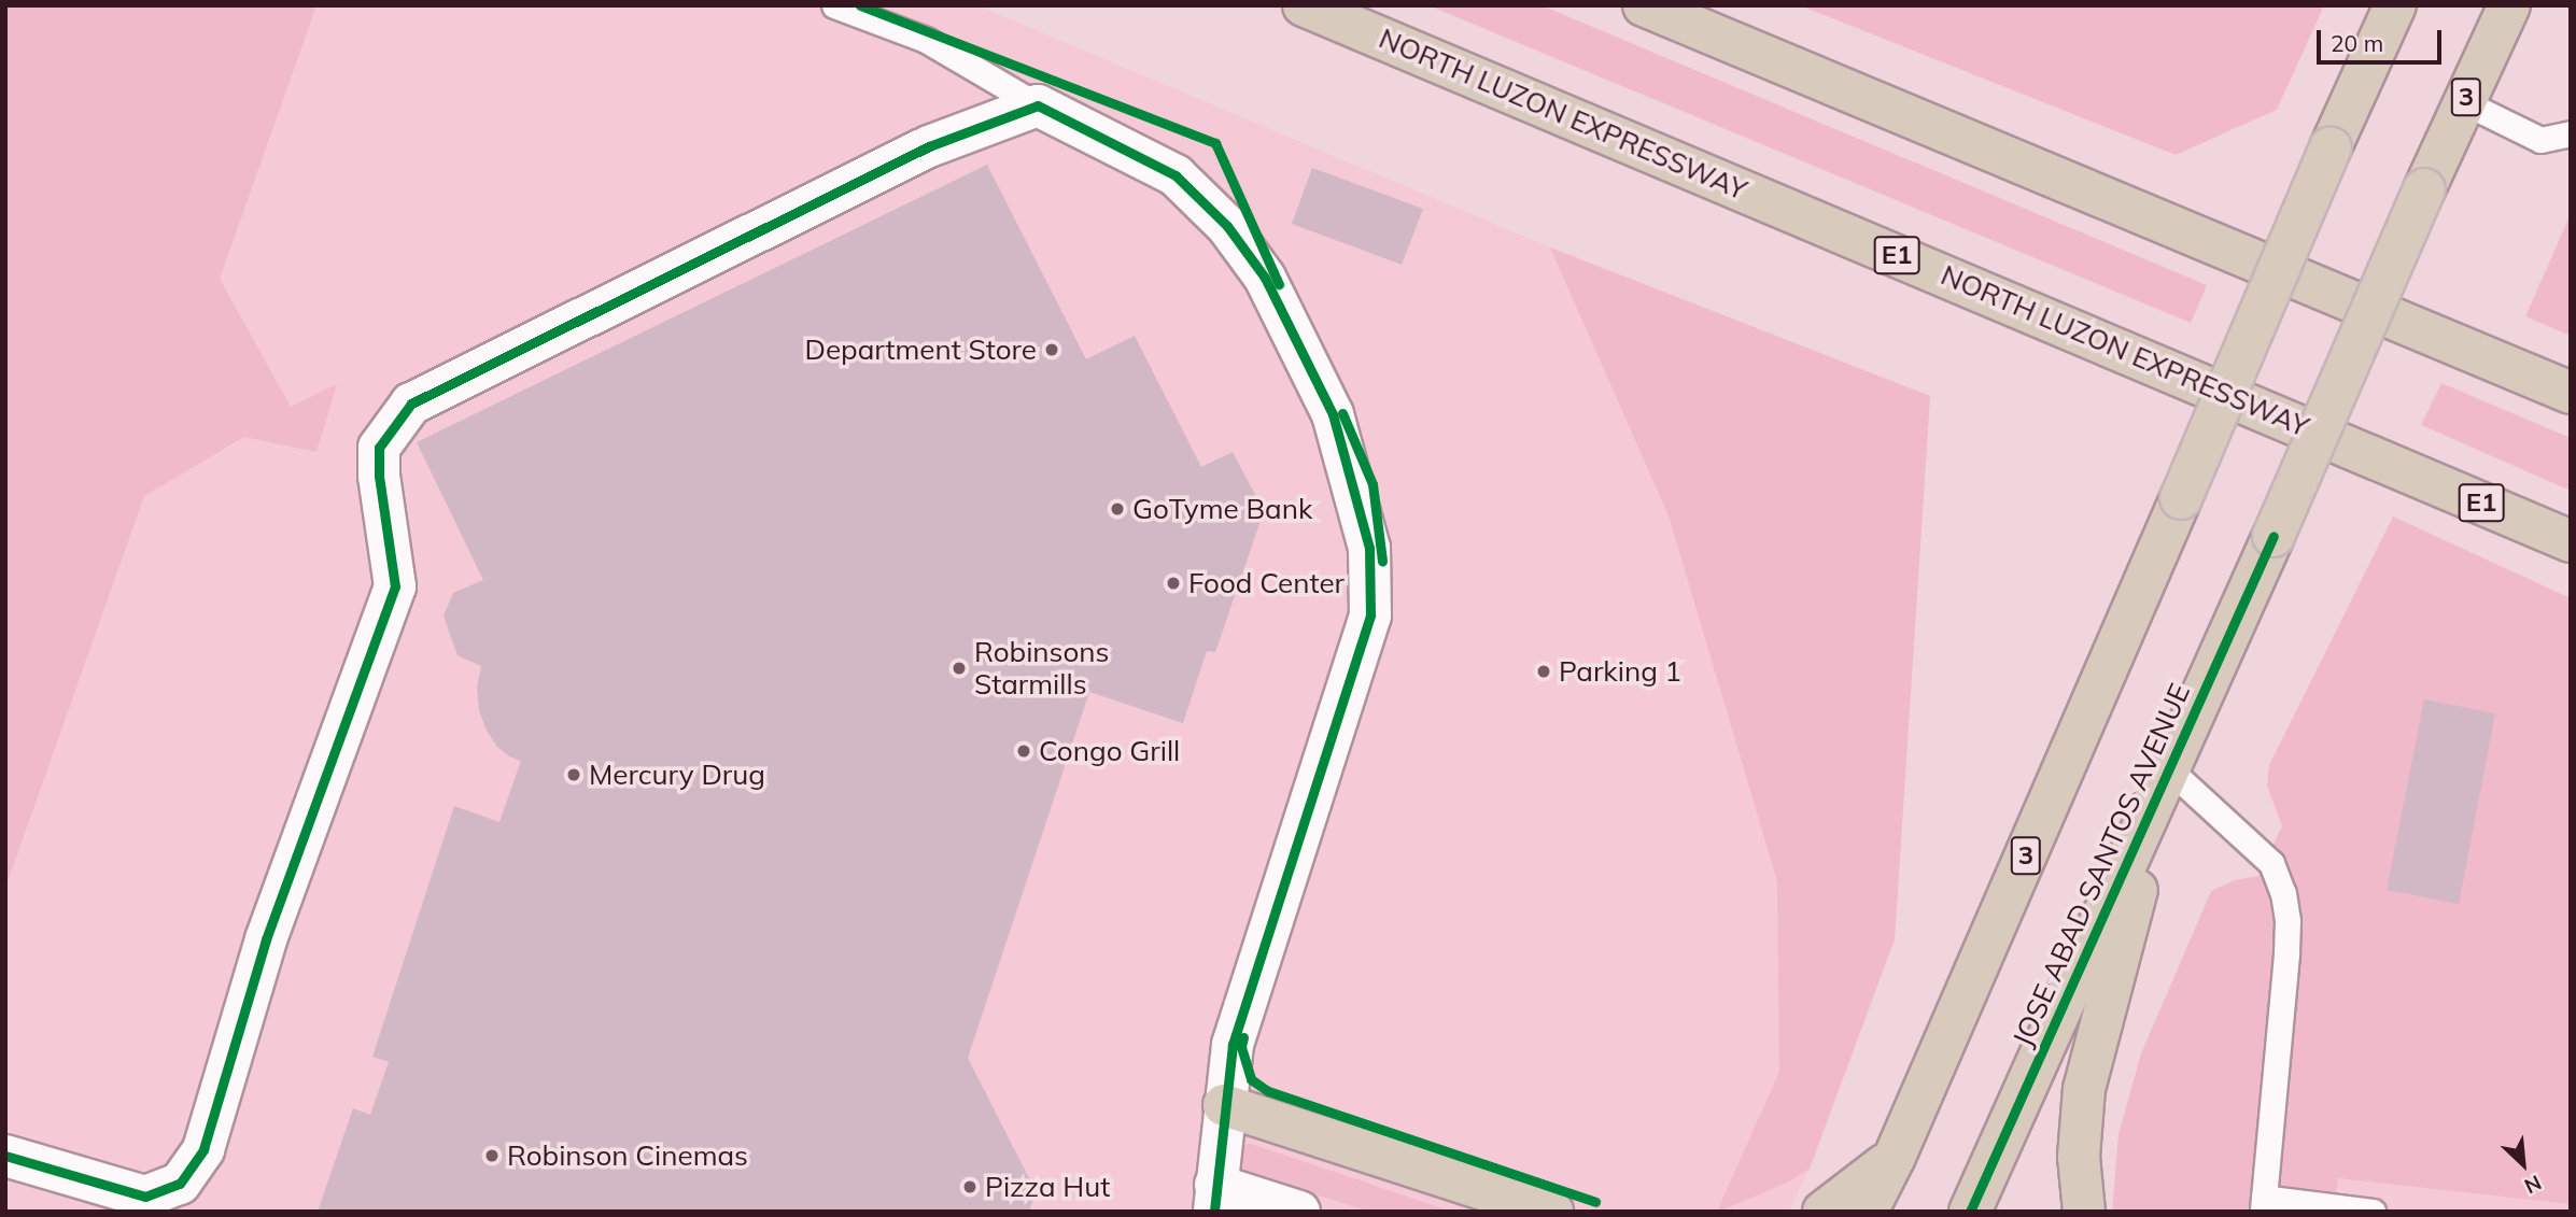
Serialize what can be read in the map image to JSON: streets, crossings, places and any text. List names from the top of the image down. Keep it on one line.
{"streets":{"highway":["3","NORTH LUZON EXPRESSWAY","E1","JOSE ABAD SANTOS AVENUE"]},"places":["Department Store","GoTyme Bank","Food Center","Robinsons Starmills","Parking 1","Congo Grill","Mercury Drug","Robinson Cinemas","Pizza Hut"],"scale_bar":"20 m","north":"bottom right"}
